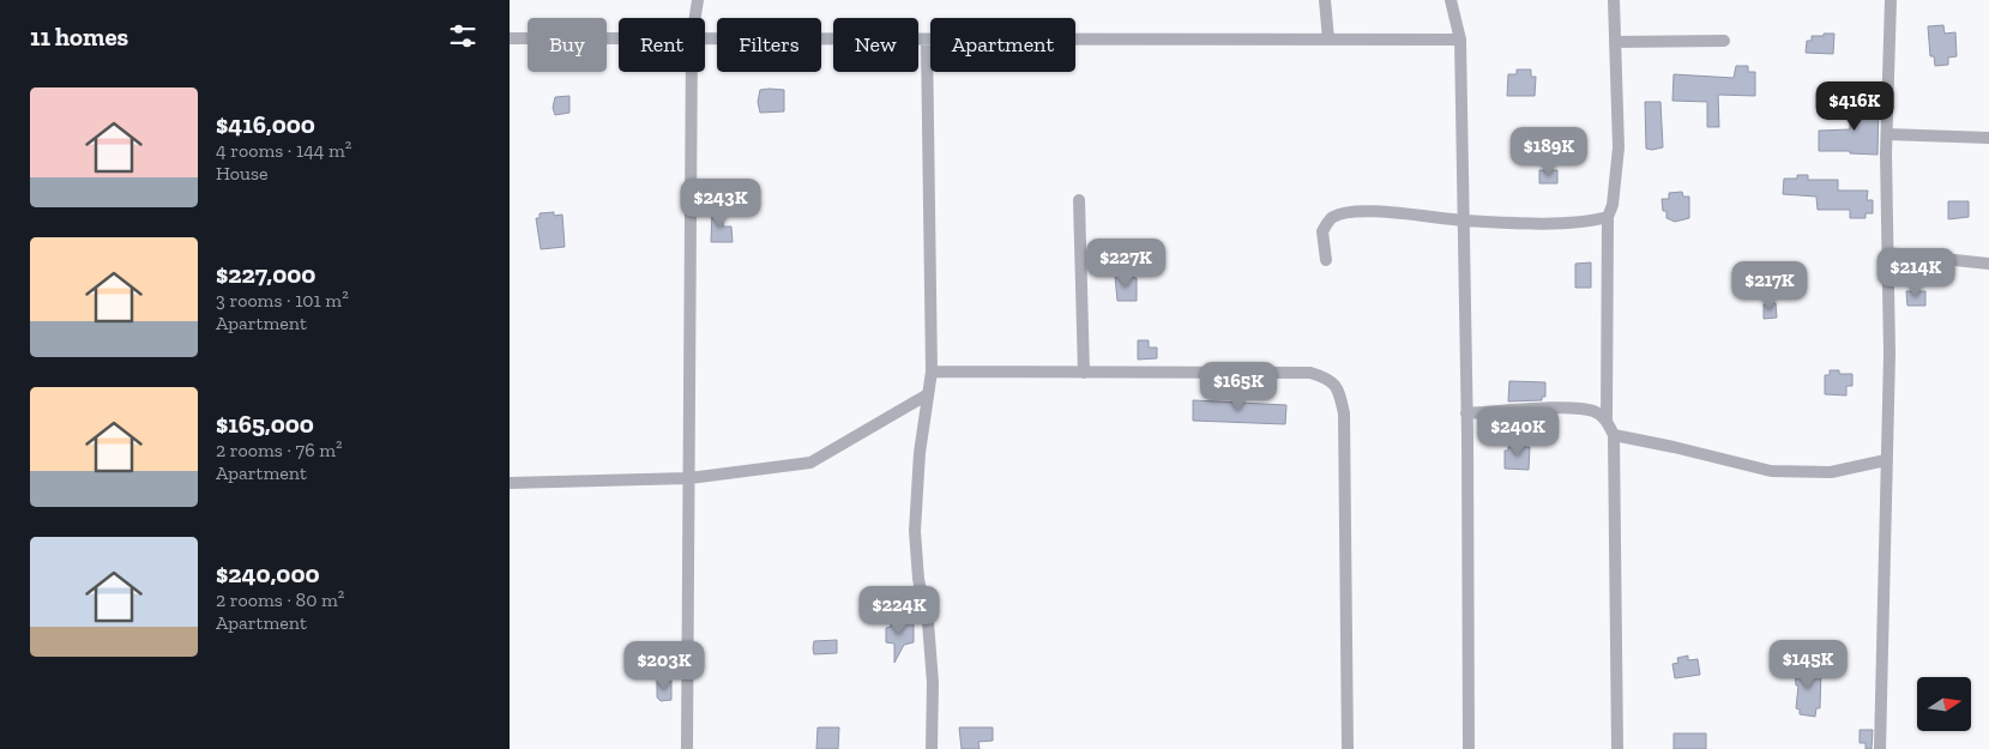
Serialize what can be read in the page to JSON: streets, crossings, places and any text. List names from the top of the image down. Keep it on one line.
{"north":"right","page":{"heading":"11 homes","chip":["Buy","Rent","Filters","New","Apartment"],"list":[{"name":"$416,000","note":"4 rooms · 144 m² · House"},{"name":"$227,000","note":"3 rooms · 101 m² · Apartment"},{"name":"$165,000","note":"2 rooms · 76 m² · Apartment"},{"name":"$240,000","note":"2 rooms · 80 m² · Apartment"}],"price":["$416K","$189K","$243K","$227K","$214K","$217K","$165K","$240K","$224K","$145K","$203K"]}}
